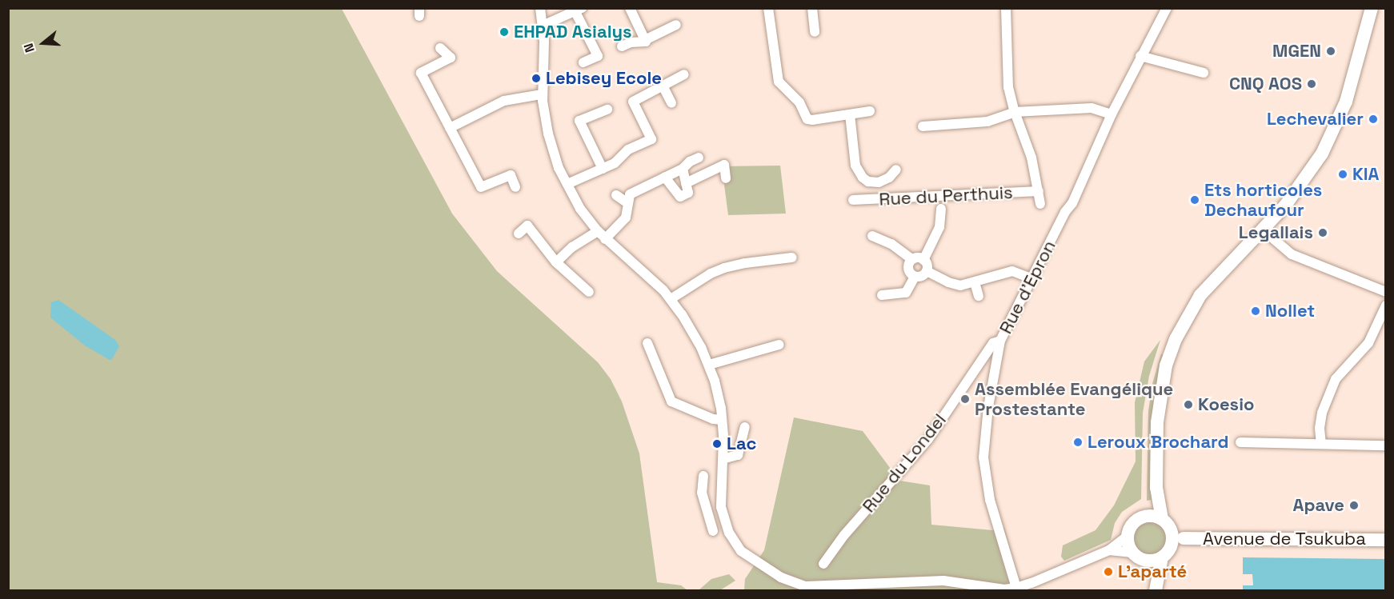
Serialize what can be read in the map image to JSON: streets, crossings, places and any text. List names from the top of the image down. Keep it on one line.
{"streets":{"main road":["Avenue de Tsukuba"],"street":["Rue du Perthuis","Rue d'Epron","Rue du Londel"]},"crossings":[["Rue d'Epron","Rue du Londel"]],"places":["EHPAD Asialys","MGEN","Lebisey Ecole","CNQ AOS","Lechevalier","KIA","Ets horticoles Dechaufour","Legallais","Nollet","Assemblée Evangélique Prostestante","Koesio","Leroux Brochard","Lac","Apave","L’aparté"],"north":"left"}
